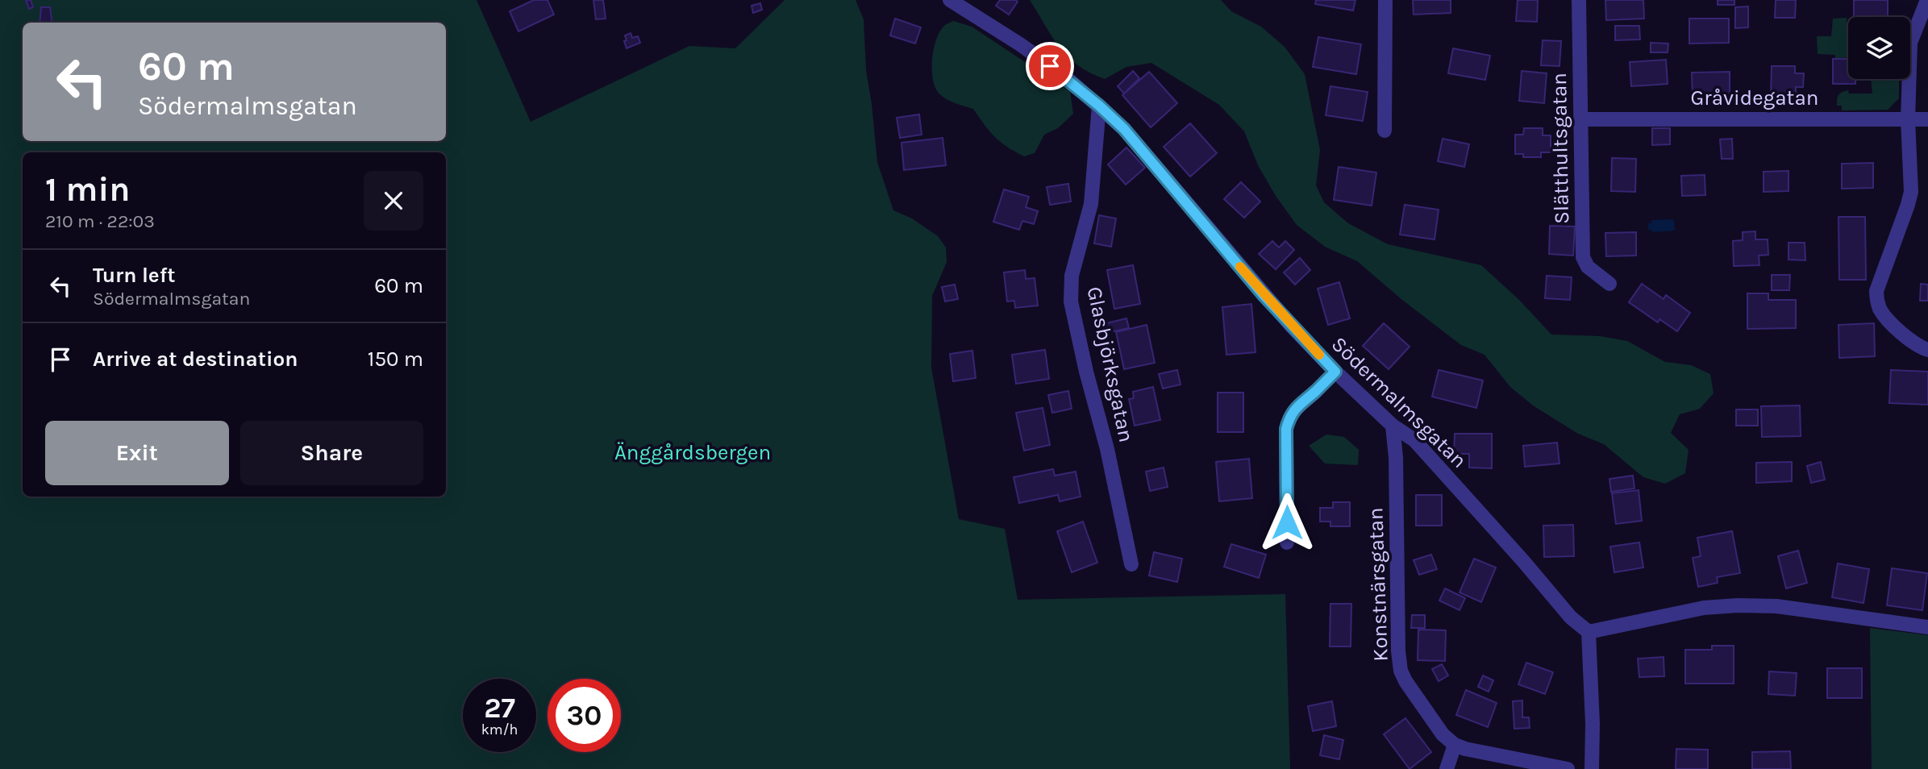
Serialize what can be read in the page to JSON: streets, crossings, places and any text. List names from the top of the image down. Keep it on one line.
{"streets":{"street":["Gråvidegatan","Slätthultsgatan","Glasbjörksgatan","Södermalmsgatan","Konstnärsgatan"]},"crossings":[["Gråvidegatan","Slätthultsgatan"],["Glasbjörksgatan","Södermalmsgatan"],["Södermalmsgatan","Konstnärsgatan"]],"parks":["Änggårdsbergen"],"page":{"turn":["60 m","Södermalmsgatan"],"heading":["1 min","210 m · 22:03"],"list":[{"name":"Turn left","note":"Södermalmsgatan","value":"60 m"},{"name":"Arrive at destination","value":"150 m"}],"buttons":["Exit","Share"],"speed":"27 km/h","limit":"30"}}
